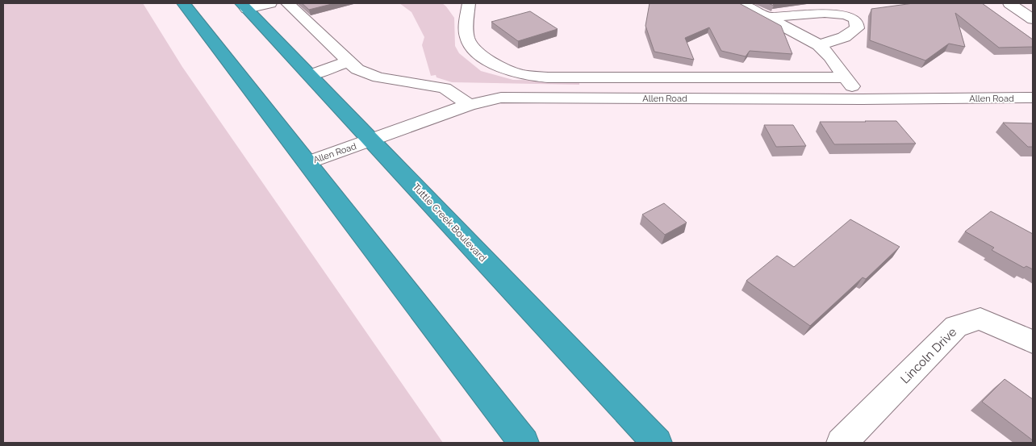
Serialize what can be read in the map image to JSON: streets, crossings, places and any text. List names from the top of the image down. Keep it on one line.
{"streets":{"highway":["Tuttle Creek Boulevard"],"street":["Allen Road","Lincoln Drive"]},"crossings":[["Allen Road","Tuttle Creek Boulevard"]]}
